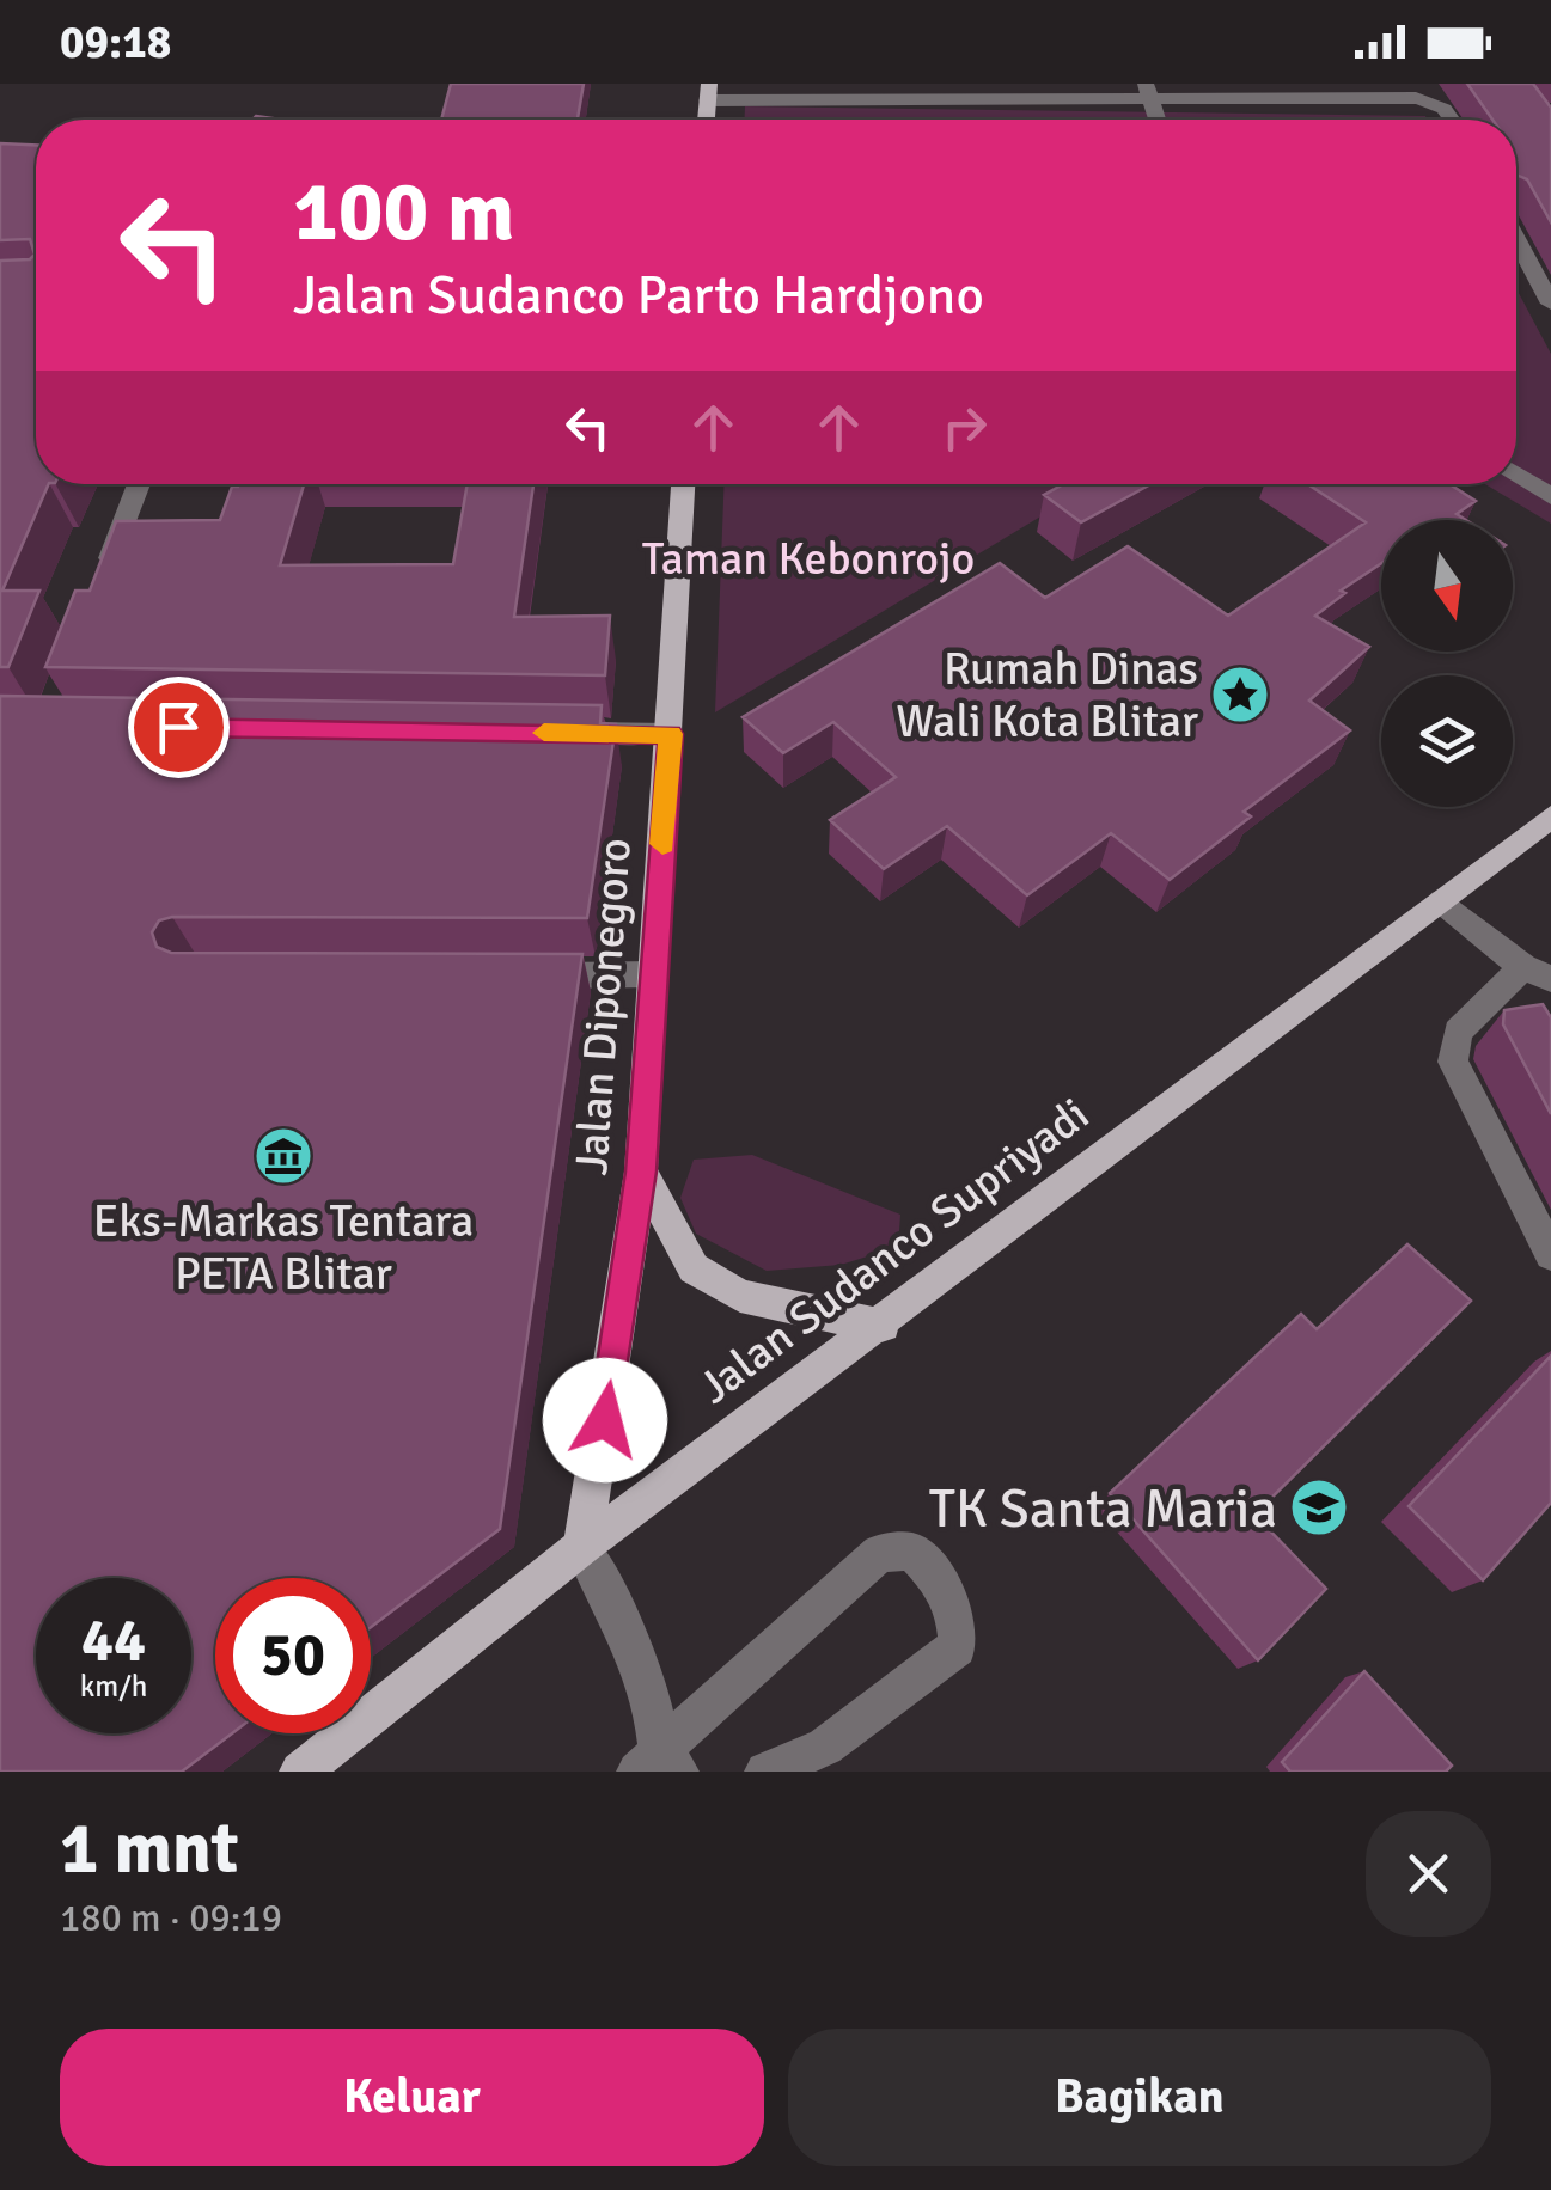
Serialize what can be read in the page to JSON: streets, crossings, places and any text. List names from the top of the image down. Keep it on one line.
{"streets":{"main road":["Jalan Diponegoro","Jalan Sudanco Supriyadi"]},"crossings":[["Jalan Diponegoro","Jalan Sudanco Supriyadi"]],"parks":["Taman Kebonrojo"],"places":{"place":["Rumah Dinas Wali Kota Blitar"],"museum":["Eks-Markas Tentara PETA Blitar"],"school or university":["TK Santa Maria"]},"north":"bottom","page":{"status":"09:18","turn":["100 m","Jalan Sudanco Parto Hardjono"],"speed":"44 km/h","limit":"50","heading":["1 mnt","180 m · 09:19"],"buttons":["Keluar","Bagikan"]}}
